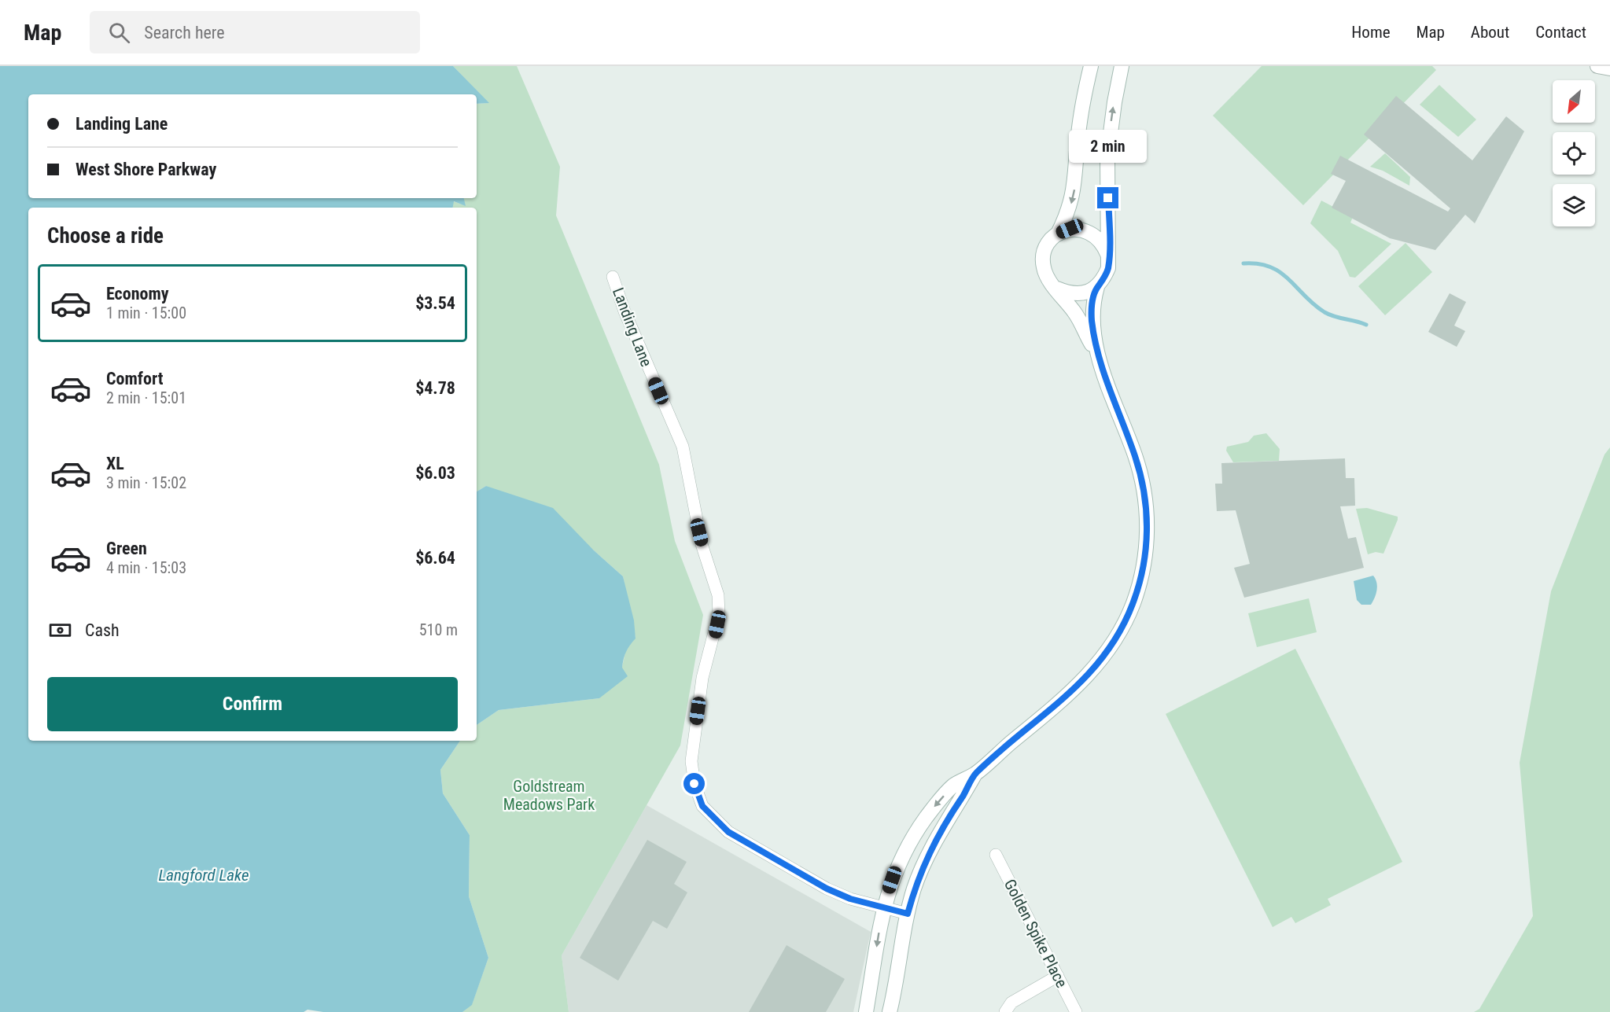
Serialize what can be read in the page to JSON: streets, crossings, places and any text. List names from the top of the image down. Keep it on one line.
{"streets":{"street":["Landing Lane","Golden Spike Place"]},"water":["Langford Lake"],"parks":["Goldstream Meadows Park"],"north":"bottom left","page":{"header":"Map","search":"Search here","nav":["Home","Map","About","Contact"],"banner":["Landing Lane","West Shore Parkway"],"bubble":"2 min","heading":"Choose a ride","list":[{"name":"Economy","note":"1 min · 15:00","value":"$3.54"},{"name":"Comfort","note":"2 min · 15:01","value":"$4.78"},{"name":"XL","note":"3 min · 15:02","value":"$6.03"},{"name":"Green","note":"4 min · 15:03","value":"$6.64"}],"pay":["Cash","510 m"],"buttons":"Confirm"}}
